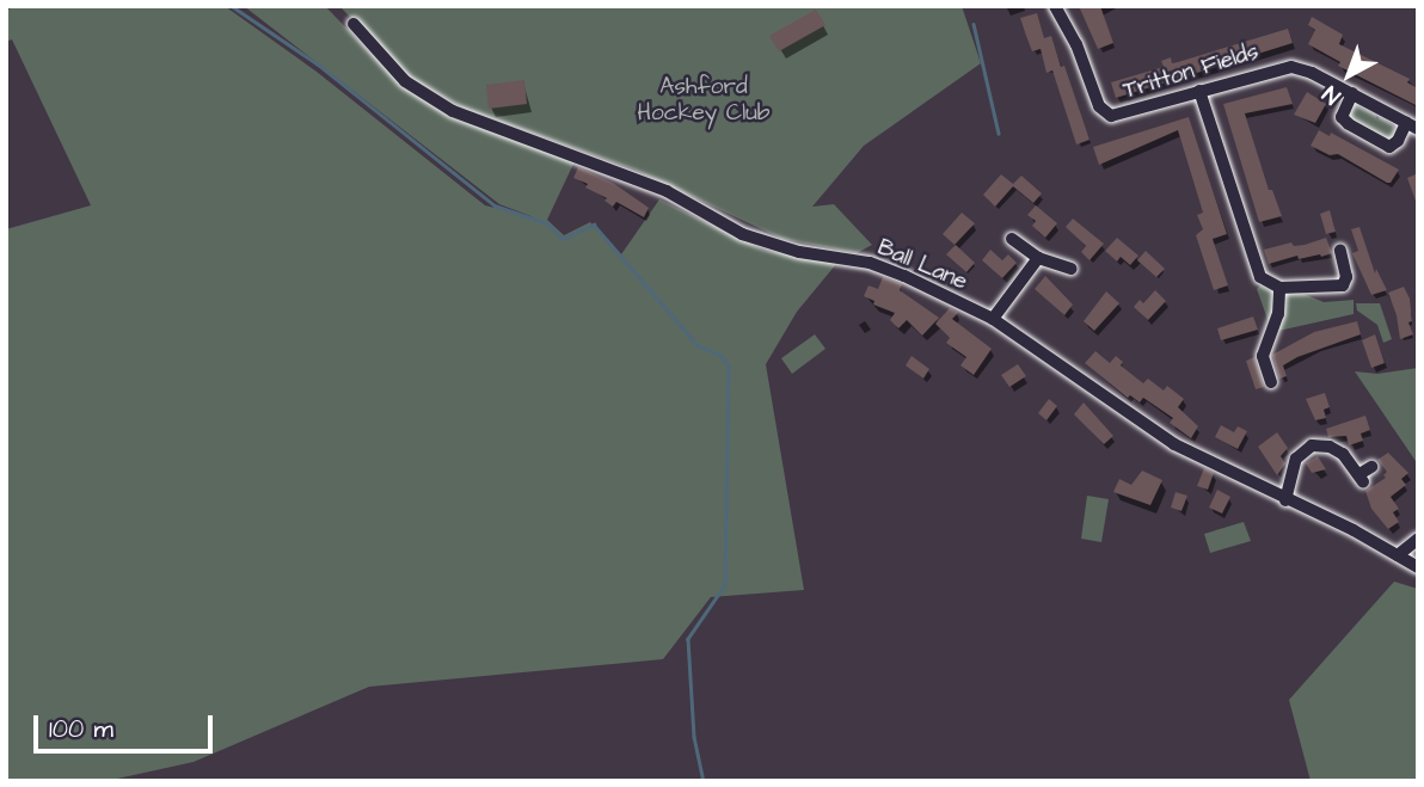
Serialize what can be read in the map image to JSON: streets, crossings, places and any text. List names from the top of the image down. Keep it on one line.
{"streets":{"street":["Tritton Fields","Ball Lane"]},"parks":["Ashford Hockey Club"],"scale_bar":"100 m","north":"bottom left"}
